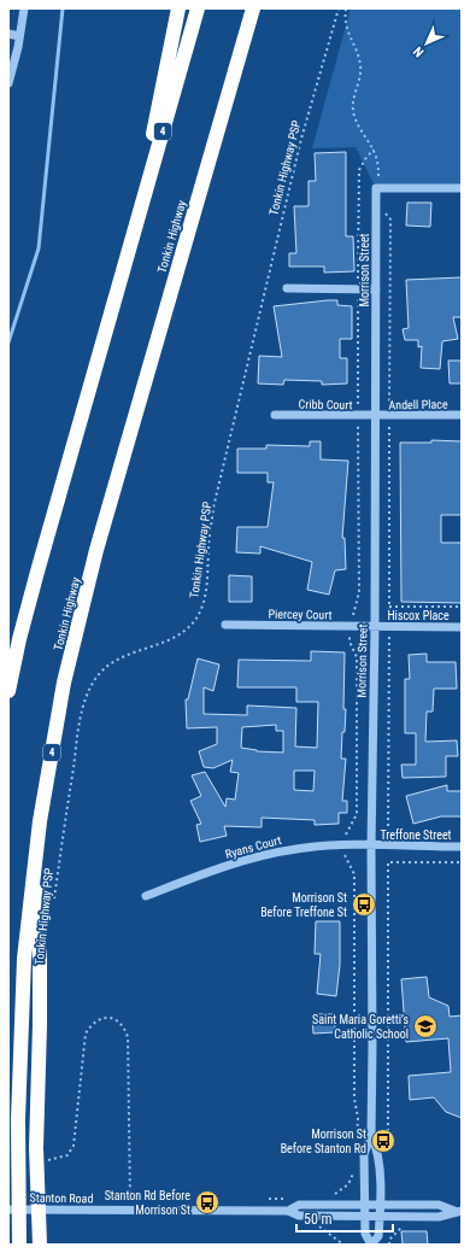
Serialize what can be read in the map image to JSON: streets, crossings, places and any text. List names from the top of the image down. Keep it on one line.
{"streets":{"highway":["4","Tonkin Highway"],"street":["Morrison Street","Cribb Court","Andell Place","Piercey Court","Hiscox Place","Treffone Street","Ryans Court","Stanton Road"],"path":["Tonkin Highway PSP"]},"crossings":[["4","Tonkin Highway"],["Morrison Street","Cribb Court"],["Morrison Street","Andell Place"],["Morrison Street","Piercey Court"],["Morrison Street","Hiscox Place"],["Morrison Street","Treffone Street"],["Morrison Street","Ryans Court"],["Morrison Street","Stanton Road"],["Cribb Court","Andell Place"],["Piercey Court","Hiscox Place"],["Treffone Street","Ryans Court"]],"places":{"bus stop":["Morrison St Before Treffone St","Morrison St Before Stanton Rd","Stanton Rd Before Morrison St"],"school or university":["Saint Maria Goretti’s Catholic School"]},"scale_bar":"50 m","north":"bottom left"}
